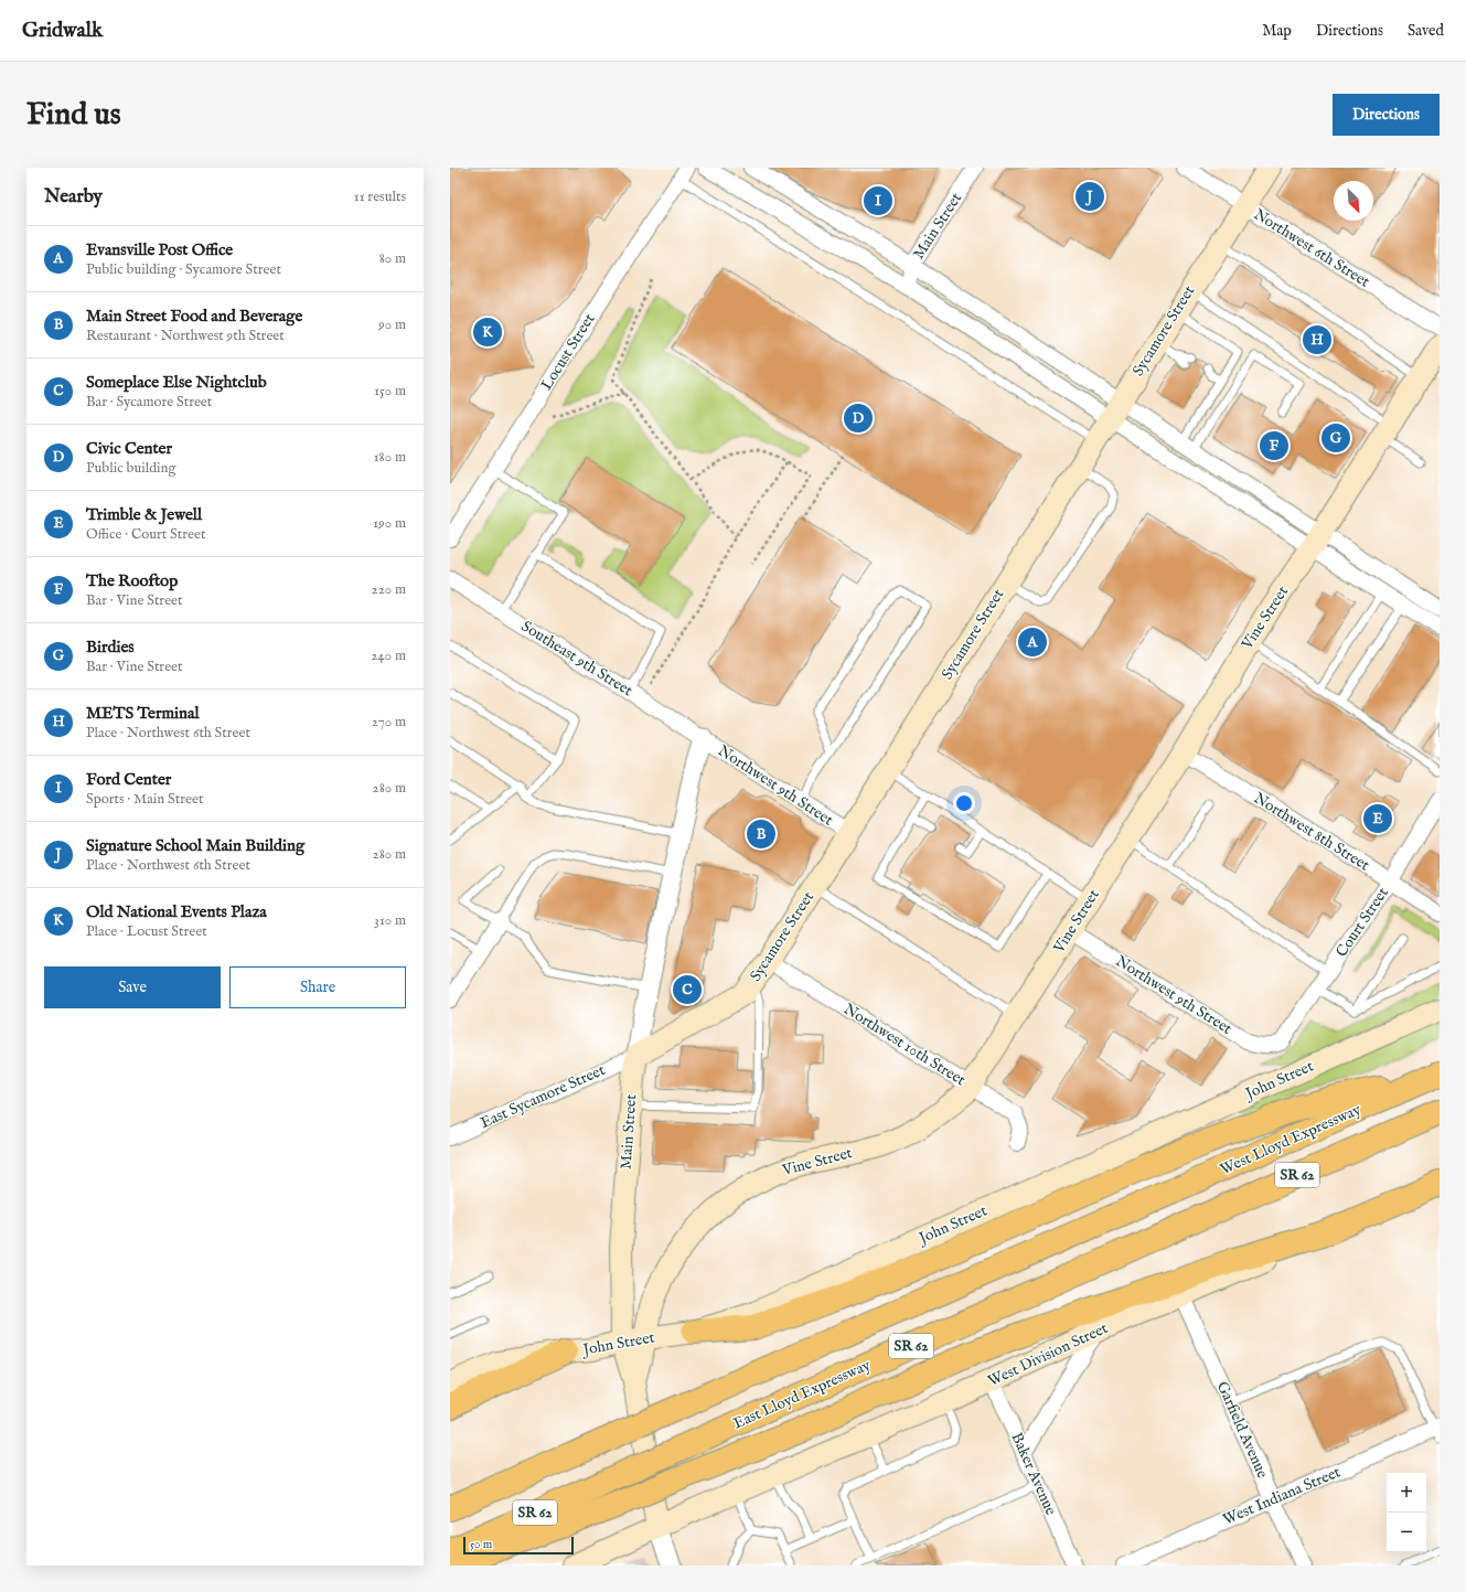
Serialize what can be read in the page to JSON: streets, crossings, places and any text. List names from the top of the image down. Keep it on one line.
{"streets":{"main road":["Main Street","Sycamore Street","Vine Street","John Street","West Lloyd Expressway","SR 62","West Division Street","East Lloyd Expressway"],"street":["Northwest 6th Street","Locust Street","Southeast 9th Street","Northwest 9th Street","Northwest 8th Street","Court Street","Northwest 10th Street","East Sycamore Street","Garfield Avenue","Baker Avenue","West Indiana Street"]},"crossings":[["Main Street","Sycamore Street"],["Main Street","Vine Street"],["Main Street","Southeast 9th Street"],["Main Street","Northwest 9th Street"],["Main Street","John Street"],["Main Street","East Sycamore Street"],["Main Street","West Division Street"],["Northwest 6th Street","Sycamore Street"],["Sycamore Street","Northwest 9th Street"],["Sycamore Street","Northwest 10th Street"],["Sycamore Street","East Sycamore Street"],["Vine Street","Northwest 9th Street"],["Vine Street","Northwest 8th Street"],["Vine Street","Northwest 10th Street"],["Vine Street","John Street"],["Southeast 9th Street","Northwest 9th Street"],["Northwest 9th Street","Court Street"],["Northwest 8th Street","Court Street"],["West Division Street","Garfield Avenue"],["West Division Street","Baker Avenue"],["Garfield Avenue","West Indiana Street"]],"scale_bar":"50 m","north":"bottom right","page":{"header":"Gridwalk","nav":["Map","Directions","Saved"],"buttons":["Directions",["Save","Share"]],"title":"Find us","heading":["Nearby","11 results"],"pins":["J","I","K","H","D","G","F","A","E","B","C"],"list":[{"mark":"A","name":"Evansville Post Office","note":"Public building · Sycamore Street","value":"80 m"},{"mark":"B","name":"Main Street Food and Beverage","note":"Restaurant · Northwest 9th Street","value":"90 m"},{"mark":"C","name":"Someplace Else Nightclub","note":"Bar · Sycamore Street","value":"150 m"},{"mark":"D","name":"Civic Center","note":"Public building","value":"180 m"},{"mark":"E","name":"Trimble & Jewell","note":"Office · Court Street","value":"190 m"},{"mark":"F","name":"The Rooftop","note":"Bar · Vine Street","value":"220 m"},{"mark":"G","name":"Birdies","note":"Bar · Vine Street","value":"240 m"},{"mark":"H","name":"METS Terminal","note":"Place · Northwest 6th Street","value":"270 m"},{"mark":"I","name":"Ford Center","note":"Sports · Main Street","value":"280 m"},{"mark":"J","name":"Signature School Main Building","note":"Place · Northwest 6th Street","value":"280 m"},{"mark":"K","name":"Old National Events Plaza","note":"Place · Locust Street","value":"310 m"}],"map_buttons":["+","−"],"scale":"50 m"}}
